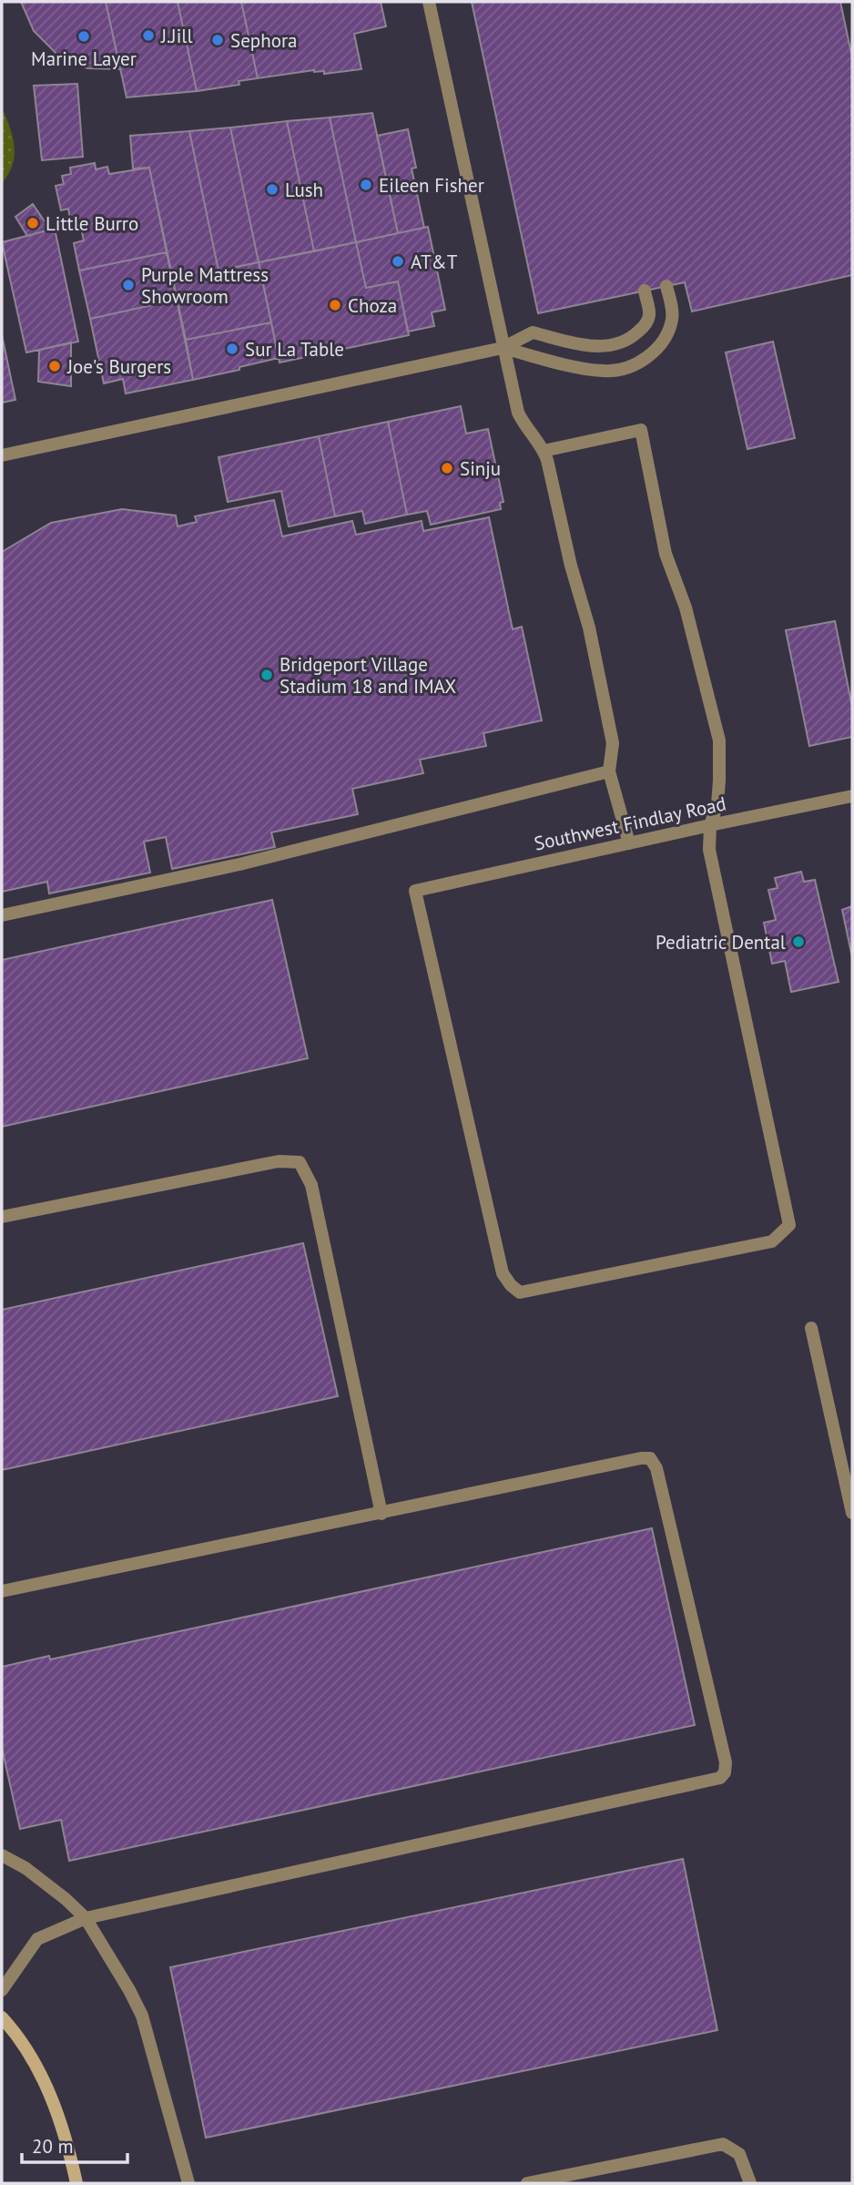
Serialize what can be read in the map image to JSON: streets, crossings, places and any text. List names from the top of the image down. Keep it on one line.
{"streets":{"street":["Southwest Findlay Road"]},"places":["J.Jill","Marine Layer","Sephora","Eileen Fisher","Lush","Little Burro","AT&T","Purple Mattress Showroom","Choza","Sur La Table","Joe's Burgers","Sinju","Bridgeport Village Stadium 18 and IMAX","Pediatric Dental"],"scale_bar":"20 m"}
